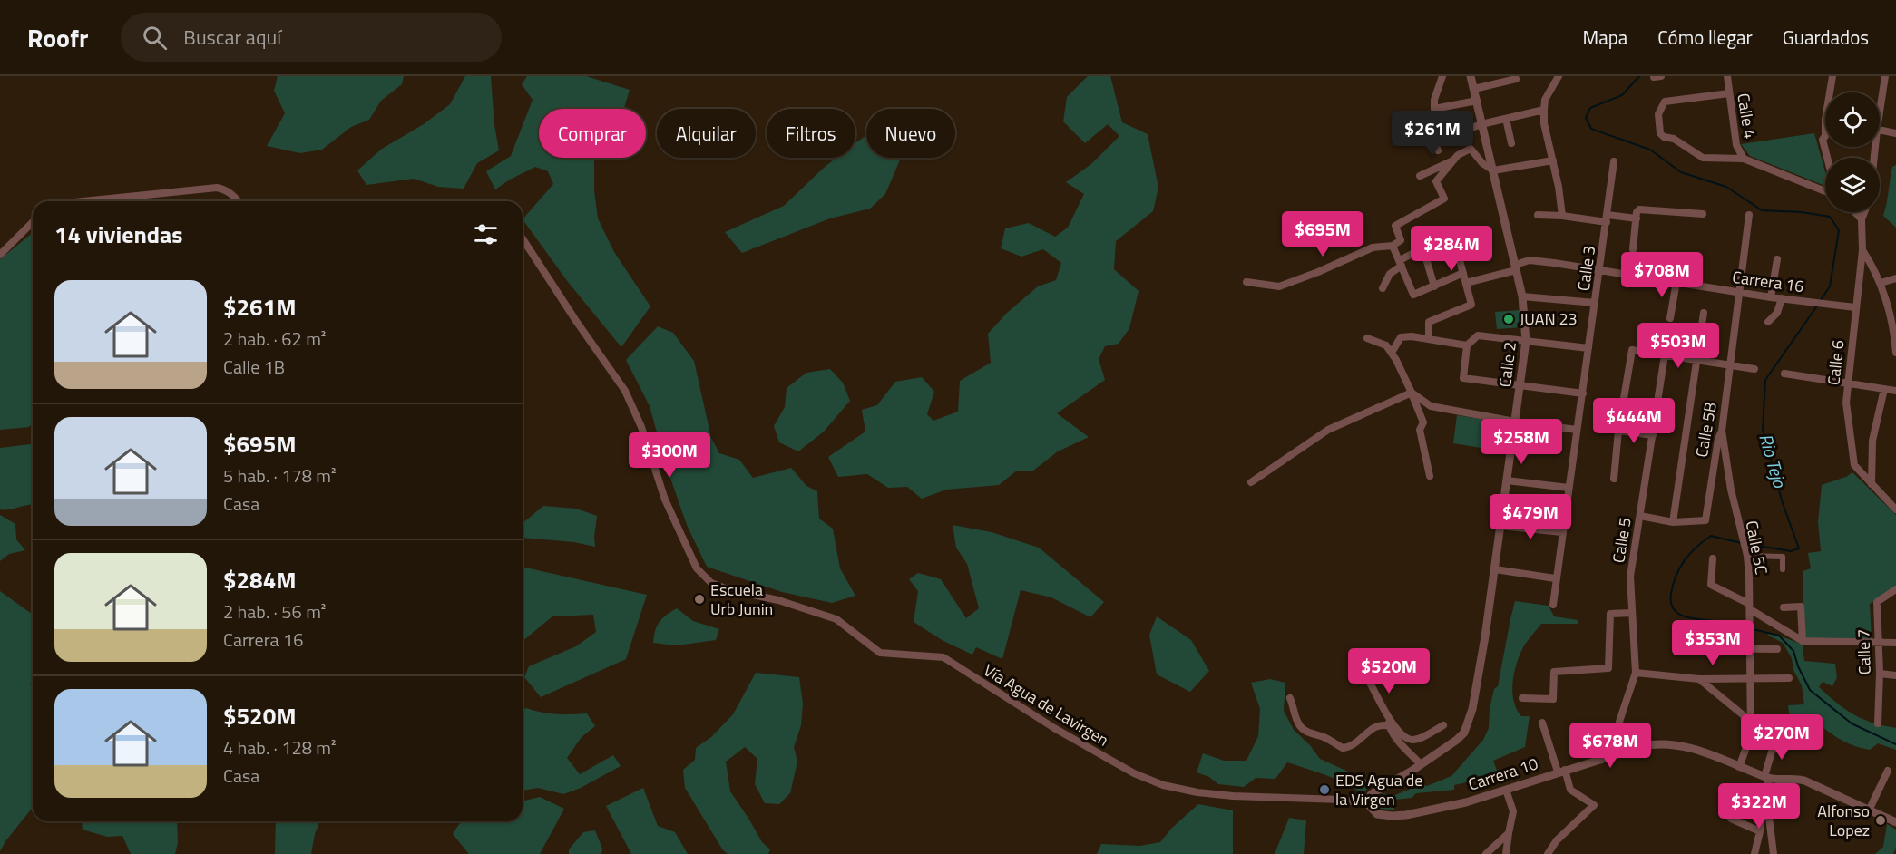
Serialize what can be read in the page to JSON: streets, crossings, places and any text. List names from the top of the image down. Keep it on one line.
{"streets":{"street":["Calle 4","Calle 3","Carrera 16","Calle 6","Calle 2","Calle 5B","Calle 5","Calle 5C","Calle 7","Vía Agua de Lavirgen","Carrera 10"]},"crossings":[["Calle 3","Carrera 16"],["Carrera 16","Calle 6"],["Carrera 16","Calle 2"],["Carrera 16","Calle 5B"],["Calle 2","Vía Agua de Lavirgen"],["Calle 2","Carrera 10"],["Calle 5B","Calle 5C"],["Calle 5","Carrera 10"],["Calle 5C","Carrera 10"],["Vía Agua de Lavirgen","Carrera 10"]],"water":["Rio Tejo"],"places":["JUAN 23","Escuela Urb Junin","EDS Agua de la Virgen","Alfonso Lopez"],"page":{"header":"Roofr","search":"Buscar aquí","nav":["Mapa","Cómo llegar","Guardados"],"chip":["Comprar","Alquilar","Filtros","Nuevo"],"price":["$261M","$695M","$284M","$708M","$503M","$444M","$258M","$300M","$479M","$353M","$520M","$270M","$678M","$322M"],"heading":"14 viviendas","list":[{"name":"$261M","note":"2 hab. · 62 m² · Calle 1B"},{"name":"$695M","note":"5 hab. · 178 m² · Casa"},{"name":"$284M","note":"2 hab. · 56 m² · Carrera 16"},{"name":"$520M","note":"4 hab. · 128 m² · Casa"}]}}
